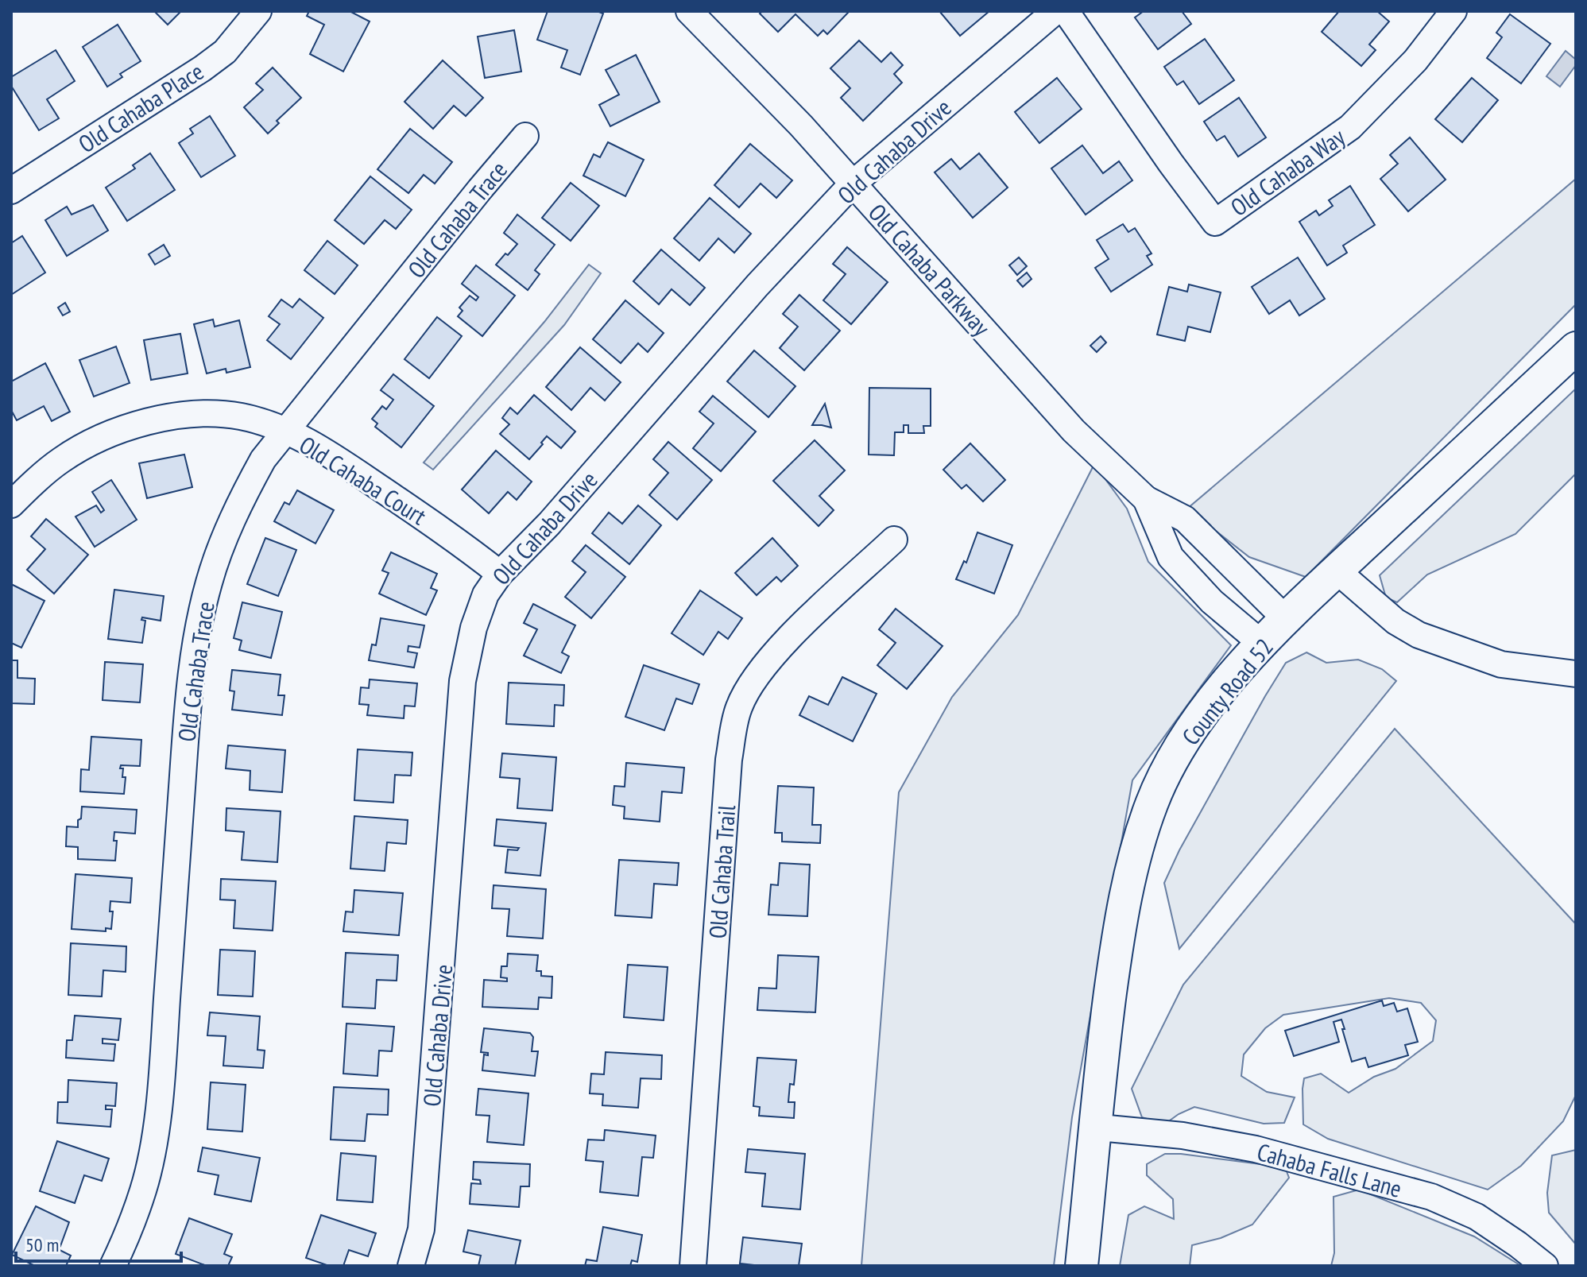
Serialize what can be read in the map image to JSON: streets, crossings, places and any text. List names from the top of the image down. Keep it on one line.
{"streets":{"main road":["County Road 52"],"street":["Old Cahaba Place","Old Cahaba Drive","Old Cahaba Way","Old Cahaba Trace","Old Cahaba Parkway","Old Cahaba Court","Old Cahaba Trail","Cahaba Falls Lane"]},"crossings":[["Old Cahaba Drive","Old Cahaba Parkway"],["Old Cahaba Drive","Old Cahaba Court"],["Old Cahaba Trace","Old Cahaba Court"],["Old Cahaba Parkway","County Road 52"],["County Road 52","Cahaba Falls Lane"]],"scale_bar":"50 m"}
